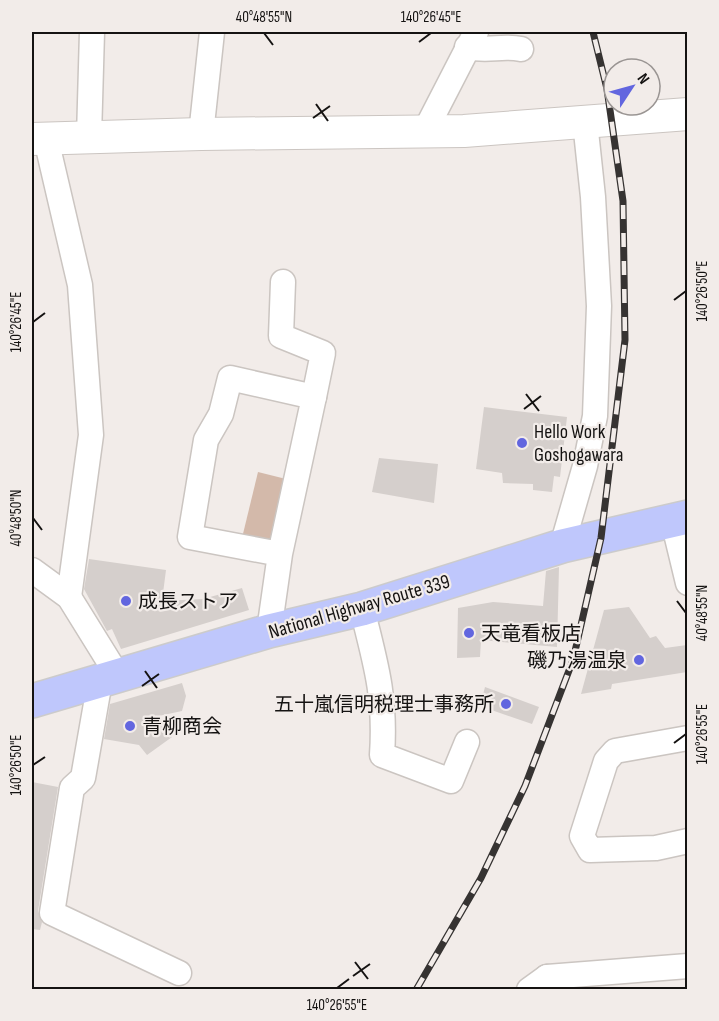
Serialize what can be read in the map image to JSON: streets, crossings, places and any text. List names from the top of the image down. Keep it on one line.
{"streets":{"highway":["National Highway Route 339"]},"places":["Hello Work Goshogawara","成長ストア","天竜看板店","磯乃湯温泉","五十嵐信明税理士事務所","青柳商会"],"north":"top right","coordinates":["40°48'55\"N","140°26'45\"E","140°26'50\"E","40°48'50\"N","140°26'55\"E"]}
